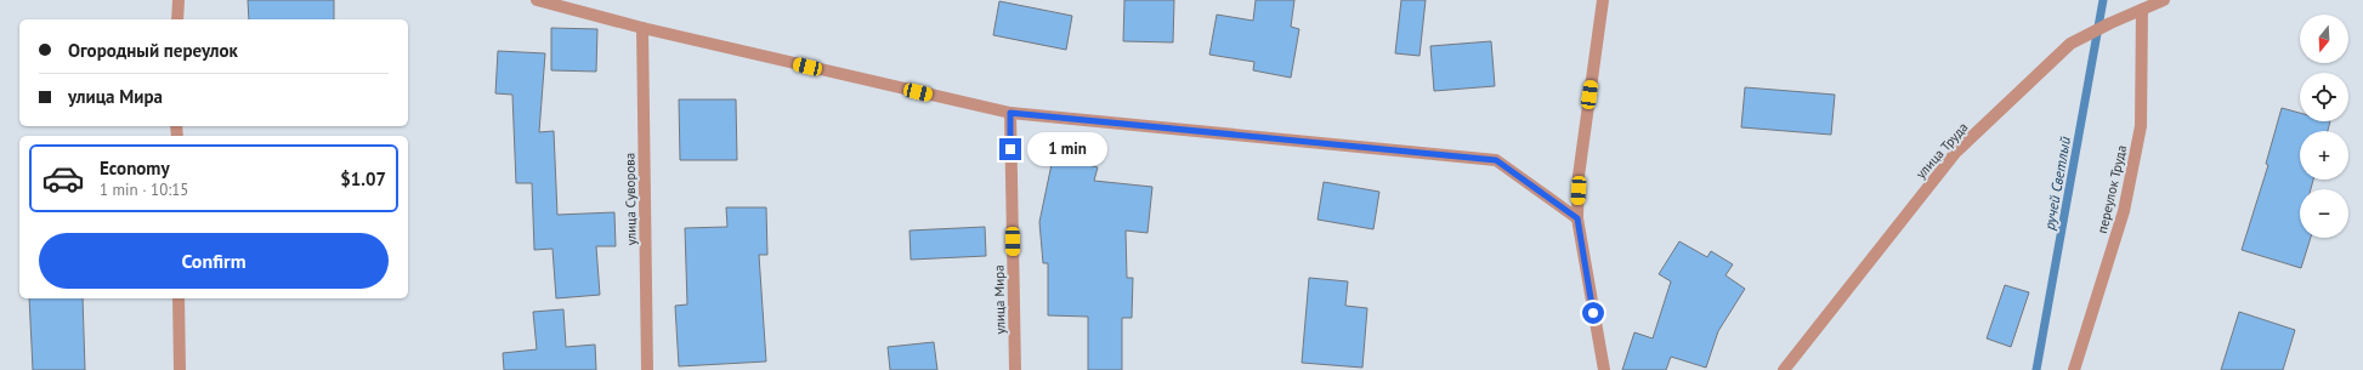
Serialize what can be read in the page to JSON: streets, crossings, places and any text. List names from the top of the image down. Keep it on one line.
{"streets":{"street":["улица Труда","переулок Труда","улица Суворова","улица Мира"]},"crossings":[["улица Труда","переулок Труда"]],"water":["ручей Светлый"],"north":"bottom","page":{"map_buttons":["+","−"],"banner":["Огородный переулок","улица Мира"],"bubble":"1 min","list":[{"name":"Economy","note":"1 min · 10:15","value":"$1.07"}],"buttons":"Confirm"}}
